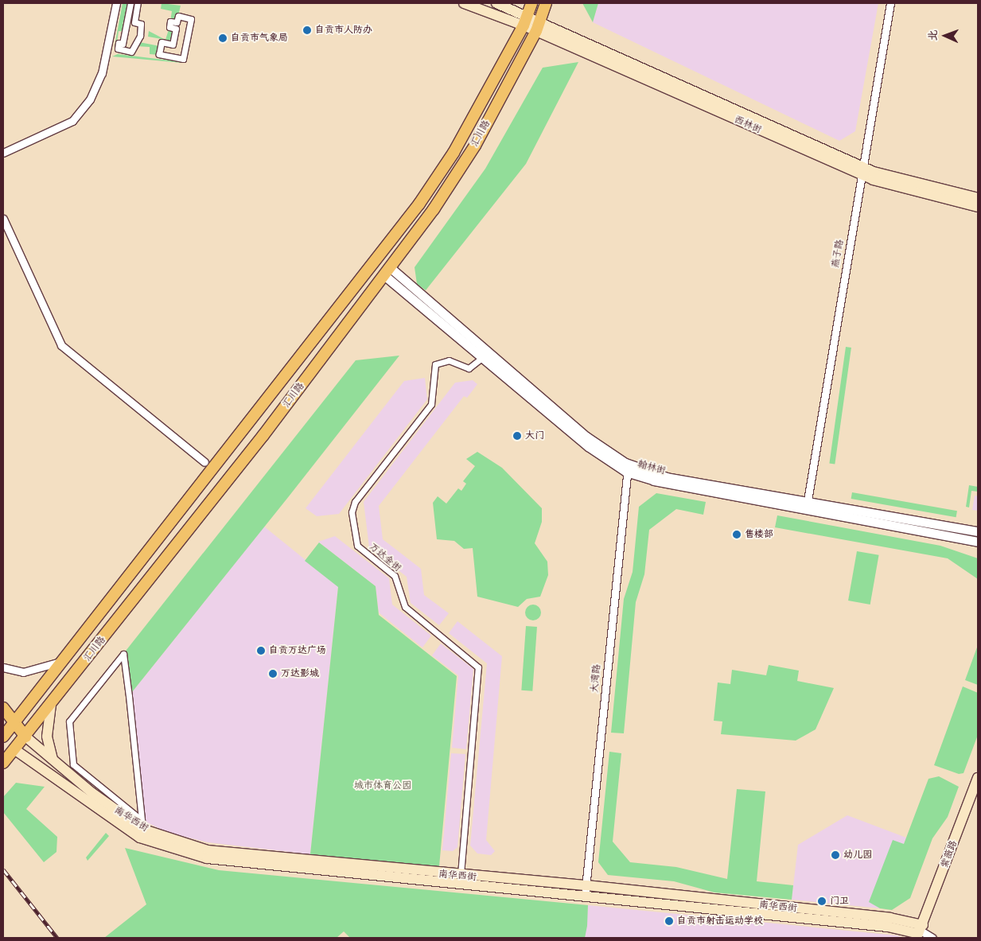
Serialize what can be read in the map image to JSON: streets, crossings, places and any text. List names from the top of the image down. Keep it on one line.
{"streets":{"main road":["西林街","汇川路","南华西街","紫薇路"],"street":["燕子路","翰林街","万达金街","大湾路"]},"crossings":[["西林街","汇川路"],["西林街","燕子路"],["汇川路","翰林街"],["汇川路","南华西街"],["燕子路","翰林街"],["翰林街","万达金街"],["翰林街","大湾路"],["万达金街","南华西街"],["大湾路","南华西街"],["南华西街","紫薇路"]],"parks":["城市体育公园"],"places":["自贡市人防办","自贡市气象局","大门","售楼部","自贡万达广场","万达影城","幼儿园","门卫","自贡市射击运动学校"],"north":"left"}
